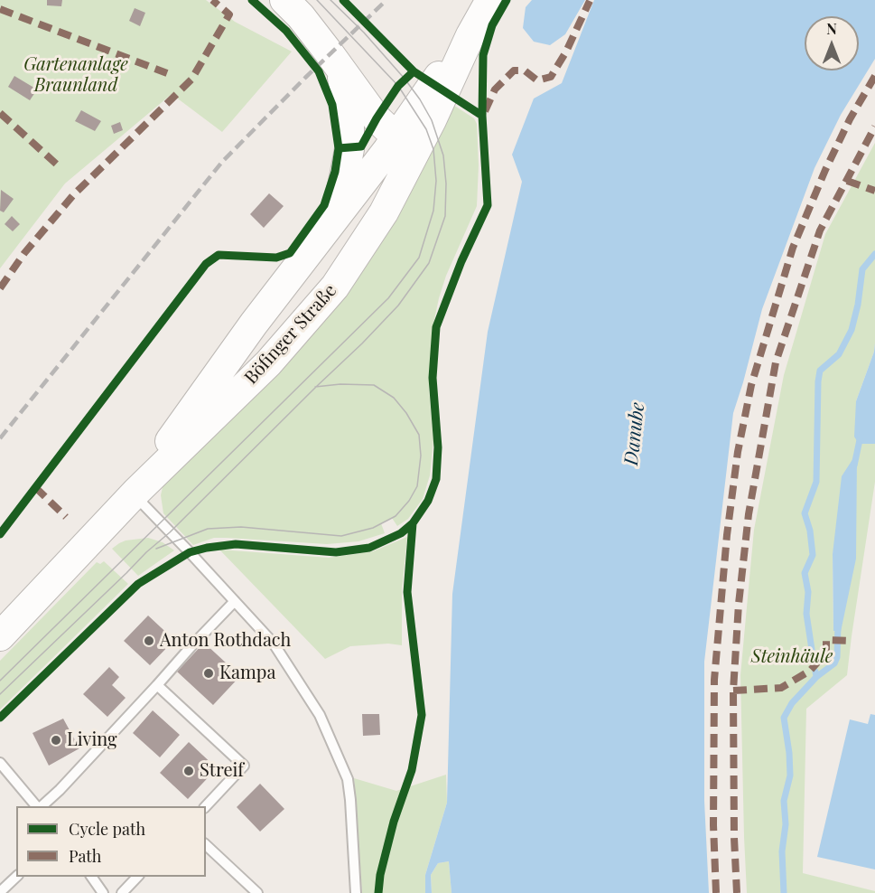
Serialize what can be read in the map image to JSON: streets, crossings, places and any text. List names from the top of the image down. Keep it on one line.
{"streets":{"street":["Böfinger Straße"]},"water":["Danube"],"parks":["Gartenanlage Braunland","Steinhäule"],"places":["Anton Rothdach","Kampa","Living","Streif"],"legend":["Cycle path","Path"],"north":"top"}
